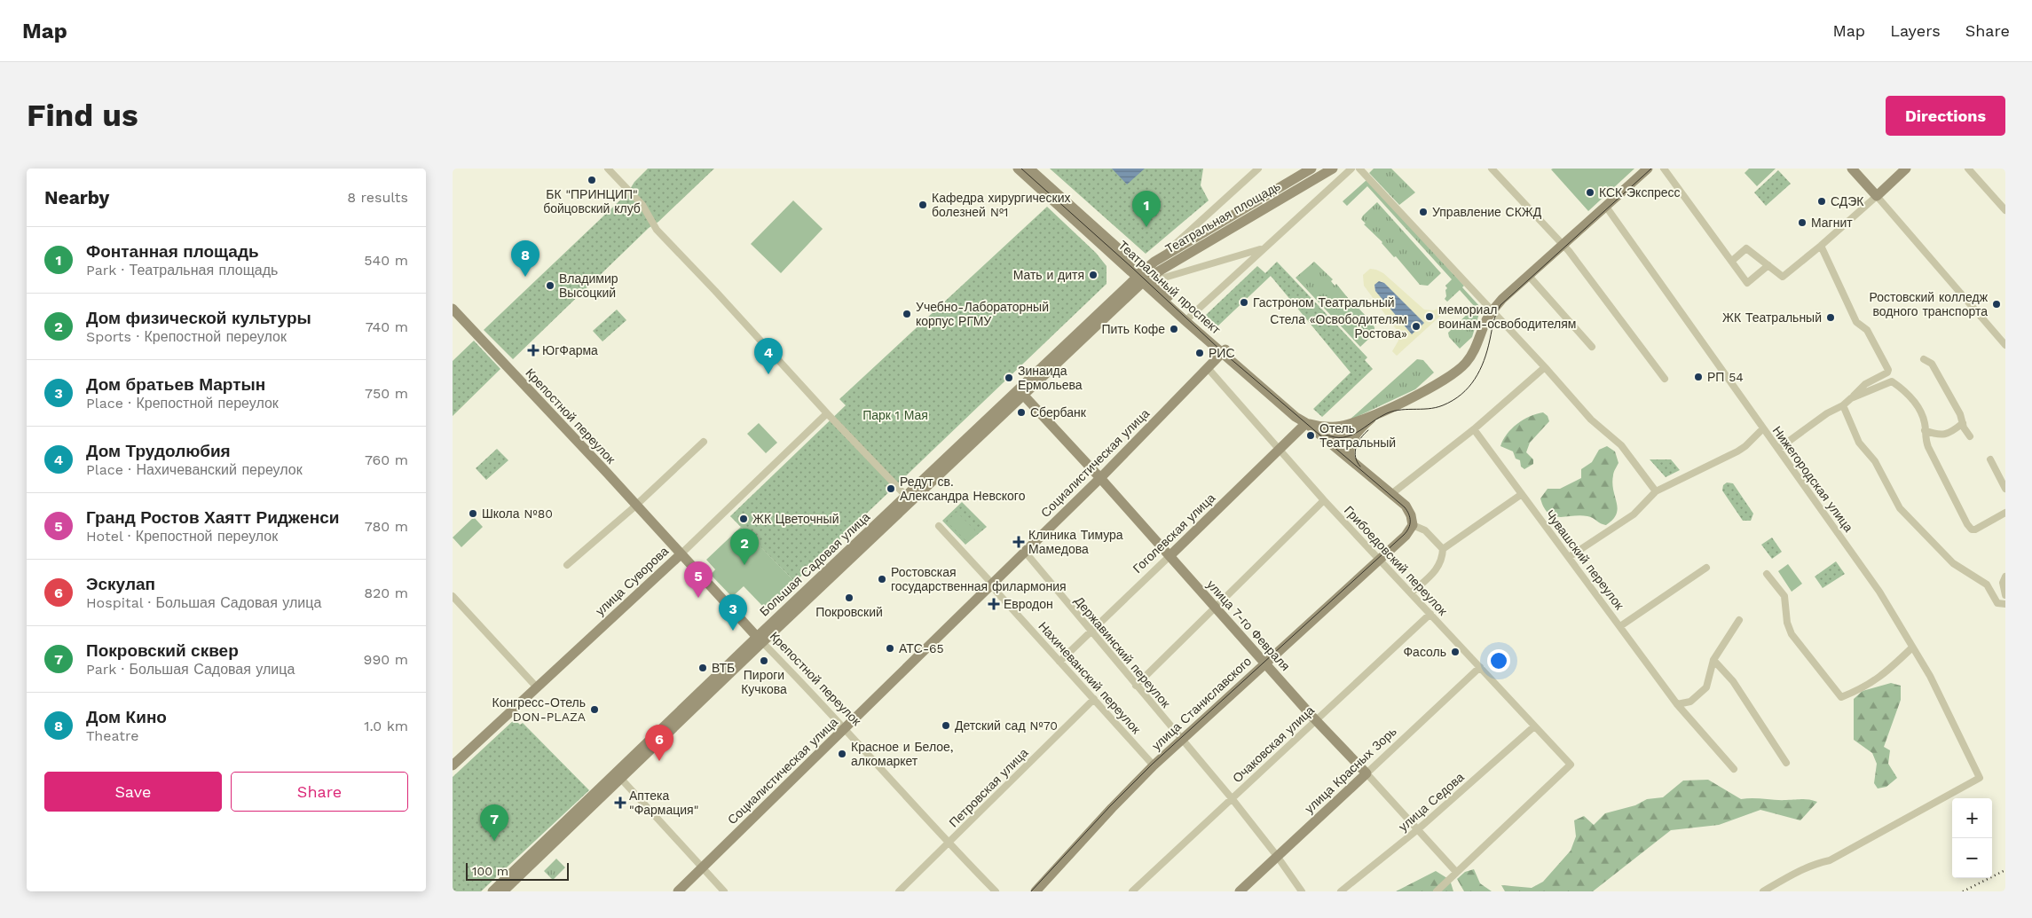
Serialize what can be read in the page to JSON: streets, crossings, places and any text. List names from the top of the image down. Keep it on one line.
{"streets":{"main road":["Театральная площадь","Театральный проспект","Крепостной переулок","Социалистическая улица","Гоголевская улица","Большая Садовая улица","улица Суворова","улица 7-го Февраля","улица Станиславского","улица Красных Зорь"],"street":["Нижегородская улица","Чувашский переулок","Грибоедовский переулок","Державинский переулок","Нахичеванский переулок","Очаковская улица","Петровская улица","улица Седова"]},"crossings":[["Театральная площадь","Театральный проспект"],["Театральная площадь","Большая Садовая улица"],["Театральный проспект","Социалистическая улица"],["Театральный проспект","Гоголевская улица"],["Театральный проспект","Большая Садовая улица"],["Театральный проспект","улица Станиславского"],["Крепостной переулок","Социалистическая улица"],["Крепостной переулок","Большая Садовая улица"],["Крепостной переулок","улица Суворова"],["Крепостной переулок","Петровская улица"],["Социалистическая улица","Грибоедовский переулок"],["Социалистическая улица","улица 7-го Февраля"],["Социалистическая улица","Державинский переулок"],["Социалистическая улица","Нахичеванский переулок"],["Гоголевская улица","Грибоедовский переулок"],["Гоголевская улица","улица 7-го Февраля"],["Гоголевская улица","Державинский переулок"],["Гоголевская улица","Нахичеванский переулок"],["Грибоедовский переулок","улица 7-го Февраля"],["Грибоедовский переулок","улица Станиславского"],["Грибоедовский переулок","Очаковская улица"],["Грибоедовский переулок","улица Красных Зорь"],["Грибоедовский переулок","улица Седова"],["Большая Садовая улица","улица 7-го Февраля"],["улица 7-го Февраля","улица Станиславского"],["улица 7-го Февраля","Очаковская улица"],["улица 7-го Февраля","улица Красных Зорь"],["улица 7-го Февраля","улица Седова"],["Державинский переулок","улица Станиславского"],["Державинский переулок","Очаковская улица"],["Державинский переулок","улица Красных Зорь"],["Нахичеванский переулок","улица Станиславского"],["Нахичеванский переулок","Петровская улица"]],"parks":["Парк 1 Мая"],"places":{"other":["БК \"ПРИНЦИП\" бойцовский клуб","КСК Экспресс","СДЭК","Кафедра хирургических болезней №1","Управление СКЖД","Магнит","Мать и дитя","Владимир Высоцкий","Гастроном Театральный","Ростовский колледж водного транспорта","Учебно-Лабораторный корпус РГМУ","мемориал воинам-освободителям","ЖК Театральный","Стела «Освободителям Ростова»","Пить Кофе","РИС","РП 54","Зинаида Ермольева","Сбербанк","Отель Театральный","Редут св. Александра Невского","Школа №80","ЖК Цветочный","Ростовская государственная филармония","Покровский","АТС-65","Фасоль","Пироги Кучкова","ВТБ","Конгресс-Отель DON-PLAZA","Детский сад №70","Красное и Белое, алкомаркет"],"health":["ЮгФарма","Клиника Тимура Мамедова","Евродон","Аптека \"Фармация\""]},"scale_bar":"100 m","page":{"header":"Map","nav":["Map","Layers","Share"],"buttons":["Directions",["Save","Share"]],"title":"Find us","heading":["Nearby","8 results"],"pins":["1","8","4","2","5","3","6","7"],"list":[{"mark":"1","name":"Фонтанная площадь","note":"Park · Театральная площадь","value":"540 m"},{"mark":"2","name":"Дом физической культуры","note":"Sports · Крепостной переулок","value":"740 m"},{"mark":"3","name":"Дом братьев Мартын","note":"Place · Крепостной переулок","value":"750 m"},{"mark":"4","name":"Дом Трудолюбия","note":"Place · Нахичеванский переулок","value":"760 m"},{"mark":"5","name":"Гранд Ростов Хаятт Ридженси","note":"Hotel · Крепостной переулок","value":"780 m"},{"mark":"6","name":"Эскулап","note":"Hospital · Большая Садовая улица","value":"820 m"},{"mark":"7","name":"Покровский сквер","note":"Park · Большая Садовая улица","value":"990 m"},{"mark":"8","name":"Дом Кино","note":"Theatre","value":"1.0 km"}],"map_buttons":["+","−"],"scale":"100 m"}}
